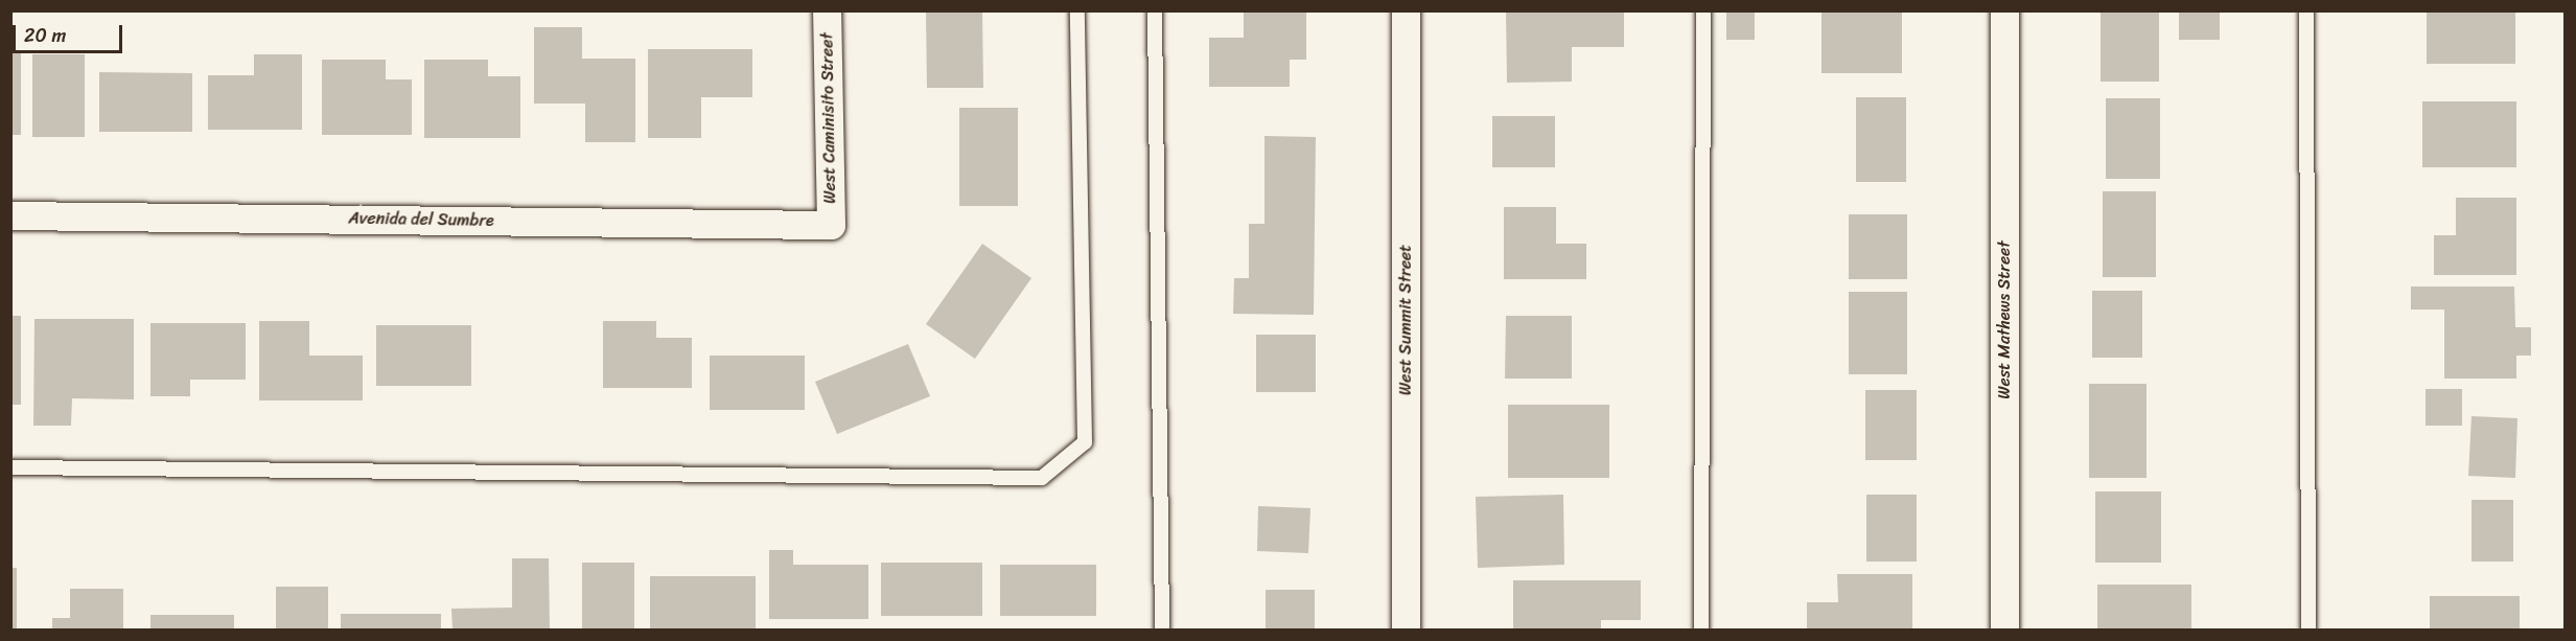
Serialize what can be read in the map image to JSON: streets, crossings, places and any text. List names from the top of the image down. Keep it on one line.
{"streets":{"street":["West Caminisito Street","Avenida del Sumbre","West Summit Street","West Mathews Street"]},"crossings":[["West Caminisito Street","Avenida del Sumbre"]],"scale_bar":"20 m"}
